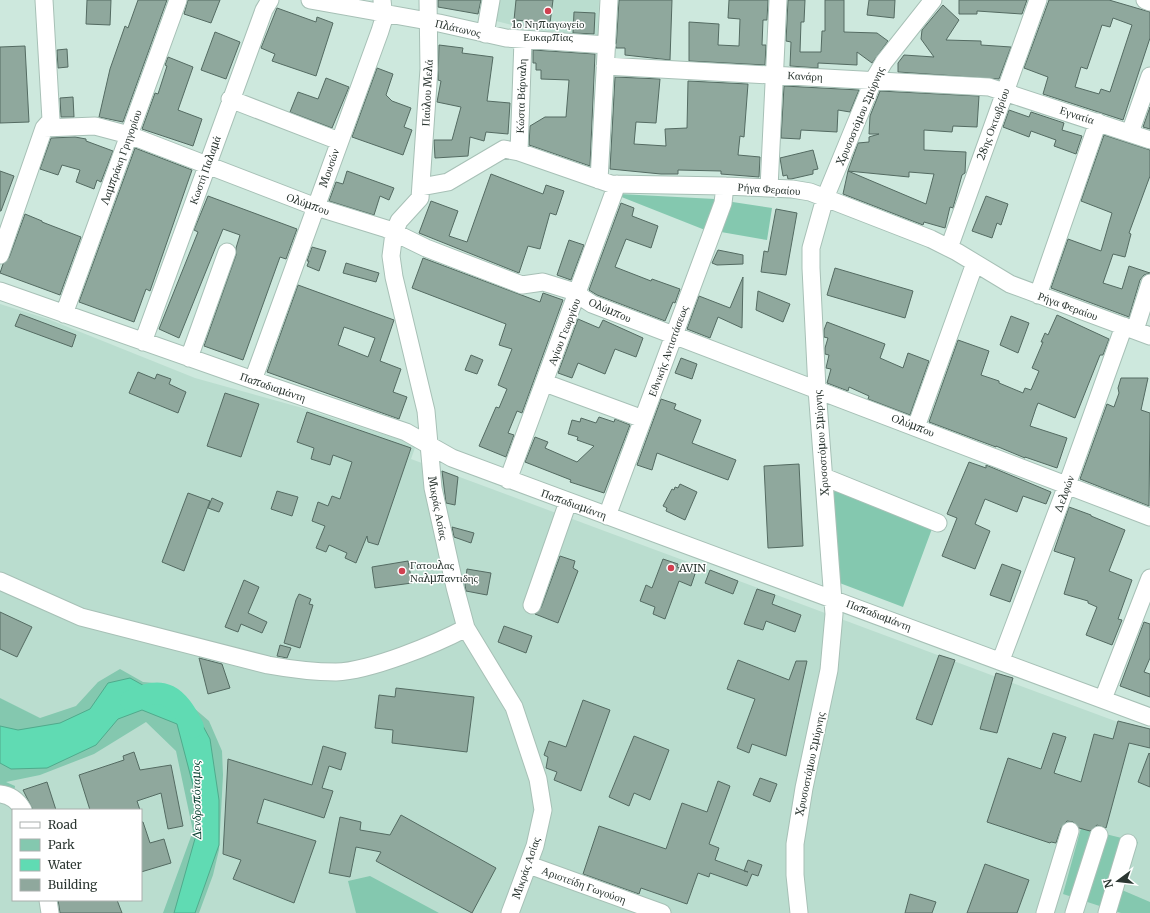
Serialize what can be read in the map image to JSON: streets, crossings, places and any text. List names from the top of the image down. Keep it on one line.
{"streets":{"street":["Πλάτωνος","Κανάρη","Παύλου Μελά","Κώστα Βάρναλη","Εγνατία","Χρυσοστόμου Σμύρνης","28ης Οκτωβρίου","Λαμπράκη Γρηγορίου","Μουσών","Κωστή Παλαμά","Ρήγα Φεραίου","Ολύμπου","Αγίου Γεωργίου","Εθνικής Αντιστάσεως","Παπαδιαμάντη","Δελφών","Μικράς Ασίας","Αριστείδη Γωγούση"]},"crossings":[["Πλάτωνος","Παύλου Μελά"],["Πλάτωνος","Κώστα Βάρναλη"],["Πλάτωνος","Μουσών"],["Κανάρη","Εγνατία"],["Κανάρη","Χρυσοστόμου Σμύρνης"],["Κανάρη","28ης Οκτωβρίου"],["Παύλου Μελά","Ρήγα Φεραίου"],["Παύλου Μελά","Μικράς Ασίας"],["Κώστα Βάρναλη","Ρήγα Φεραίου"],["Εγνατία","28ης Οκτωβρίου"],["Χρυσοστόμου Σμύρνης","Ρήγα Φεραίου"],["Χρυσοστόμου Σμύρνης","Ολύμπου"],["Χρυσοστόμου Σμύρνης","Παπαδιαμάντη"],["28ης Οκτωβρίου","Ρήγα Φεραίου"],["Λαμπράκη Γρηγορίου","Ολύμπου"],["Λαμπράκη Γρηγορίου","Παπαδιαμάντη"],["Μουσών","Ολύμπου"],["Μουσών","Παπαδιαμάντη"],["Κωστή Παλαμά","Ολύμπου"],["Κωστή Παλαμά","Παπαδιαμάντη"],["Ρήγα Φεραίου","Αγίου Γεωργίου"],["Ρήγα Φεραίου","Εθνικής Αντιστάσεως"],["Ρήγα Φεραίου","Δελφών"],["Ρήγα Φεραίου","Μικράς Ασίας"],["Ολύμπου","Αγίου Γεωργίου"],["Ολύμπου","Εθνικής Αντιστάσεως"],["Ολύμπου","Δελφών"],["Ολύμπου","Μικράς Ασίας"],["Αγίου Γεωργίου","Παπαδιαμάντη"],["Εθνικής Αντιστάσεως","Παπαδιαμάντη"],["Παπαδιαμάντη","Δελφών"],["Παπαδιαμάντη","Μικράς Ασίας"],["Μικράς Ασίας","Αριστείδη Γωγούση"]],"water":["Δενδροπόταμος"],"places":["1ο Νηπιαγωγείο Ευκαρπίας","AVIN","Γατουλας Ναλμπαντιδης"],"legend":["Road","Park","Water","Building"],"north":"left"}
